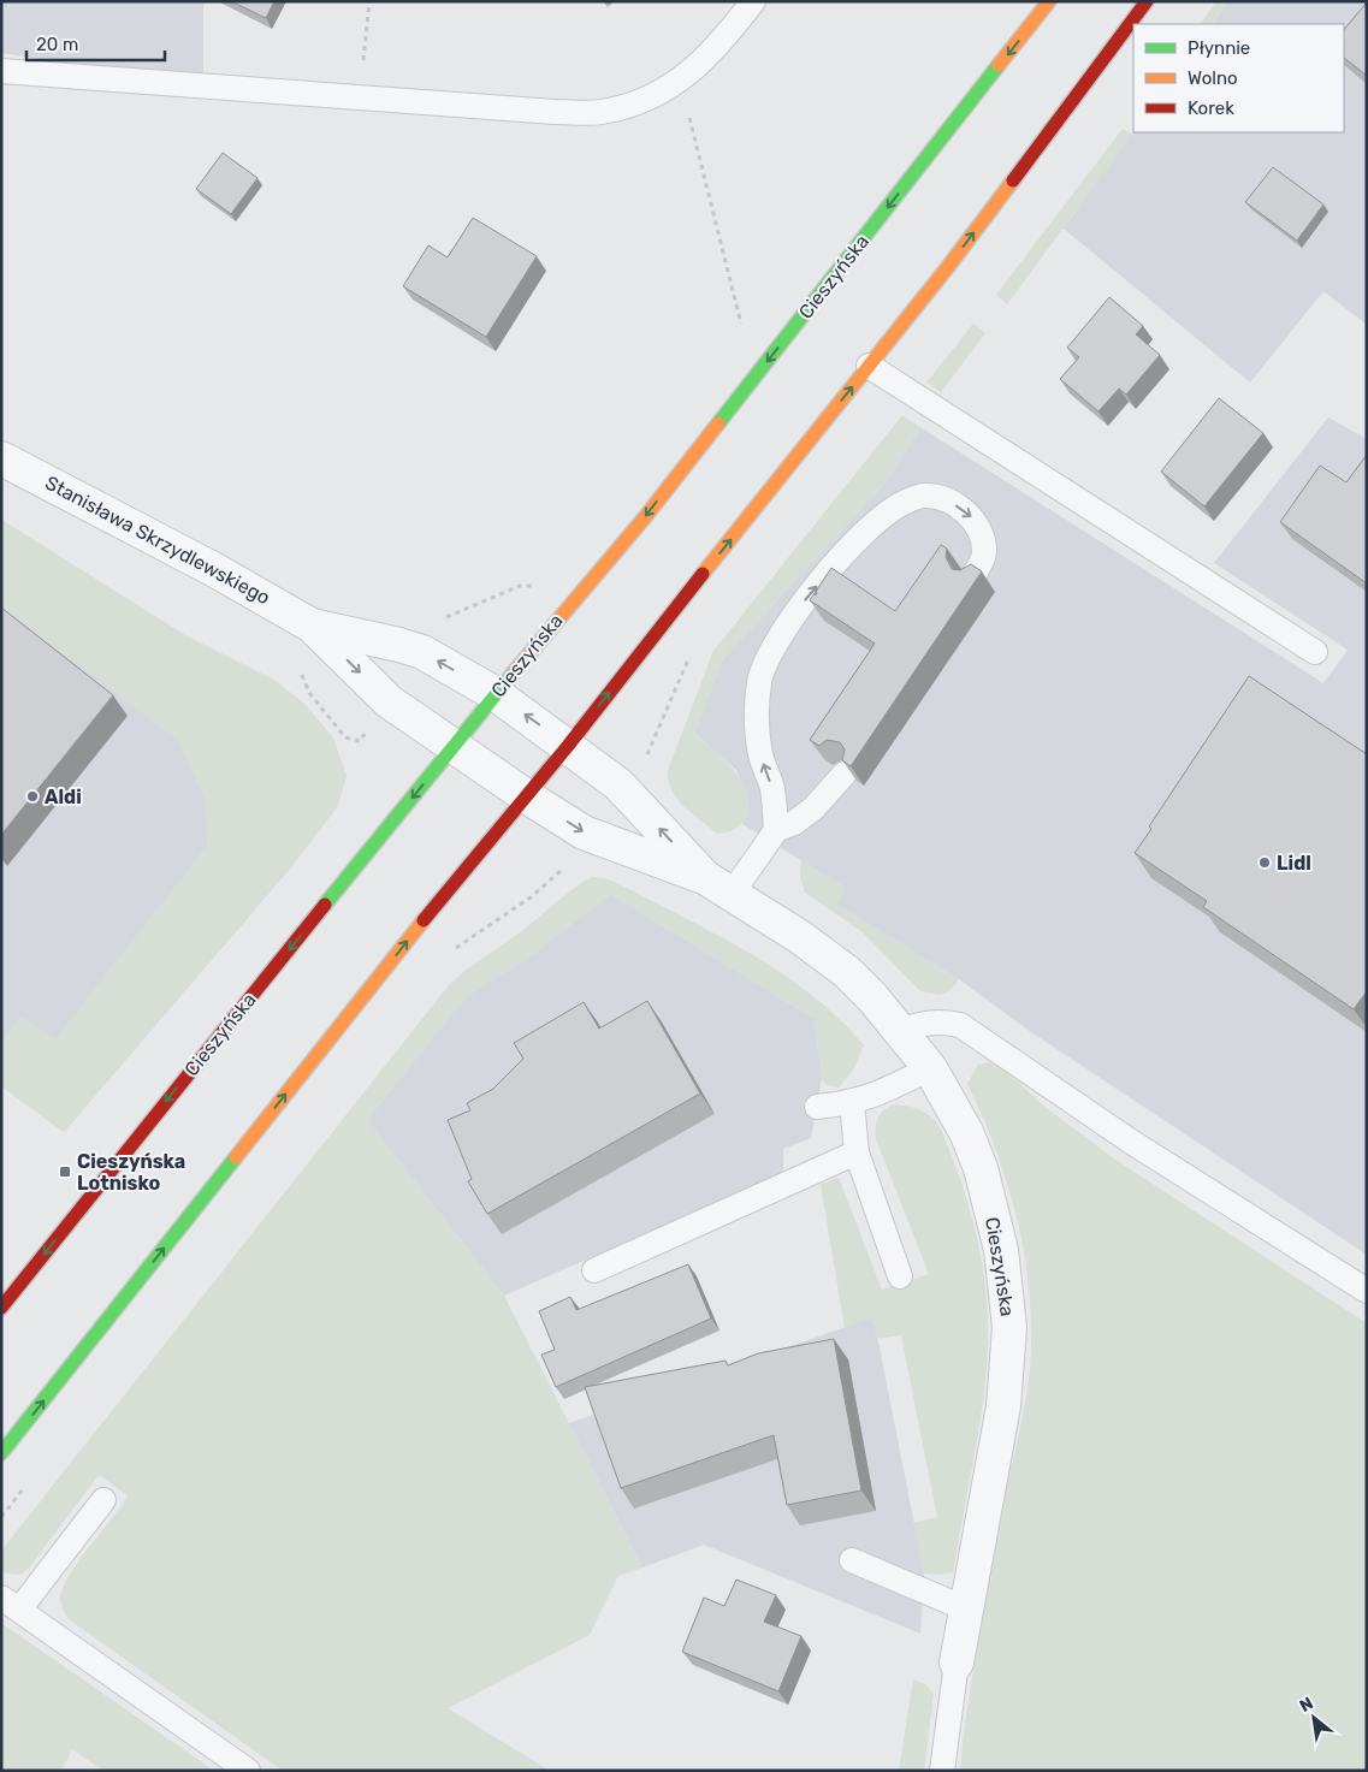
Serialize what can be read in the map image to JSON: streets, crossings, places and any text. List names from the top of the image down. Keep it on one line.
{"streets":{"main road":["Cieszyńska"],"street":["Stanisława Skrzydlewskiego"]},"crossings":[["Cieszyńska","Stanisława Skrzydlewskiego"]],"places":{"other":["Aldi","Lidl"],"transit":["Cieszyńska Lotnisko"]},"legend":["Płynnie","Wolno","Korek"],"scale_bar":"20 m","north":"top left"}
